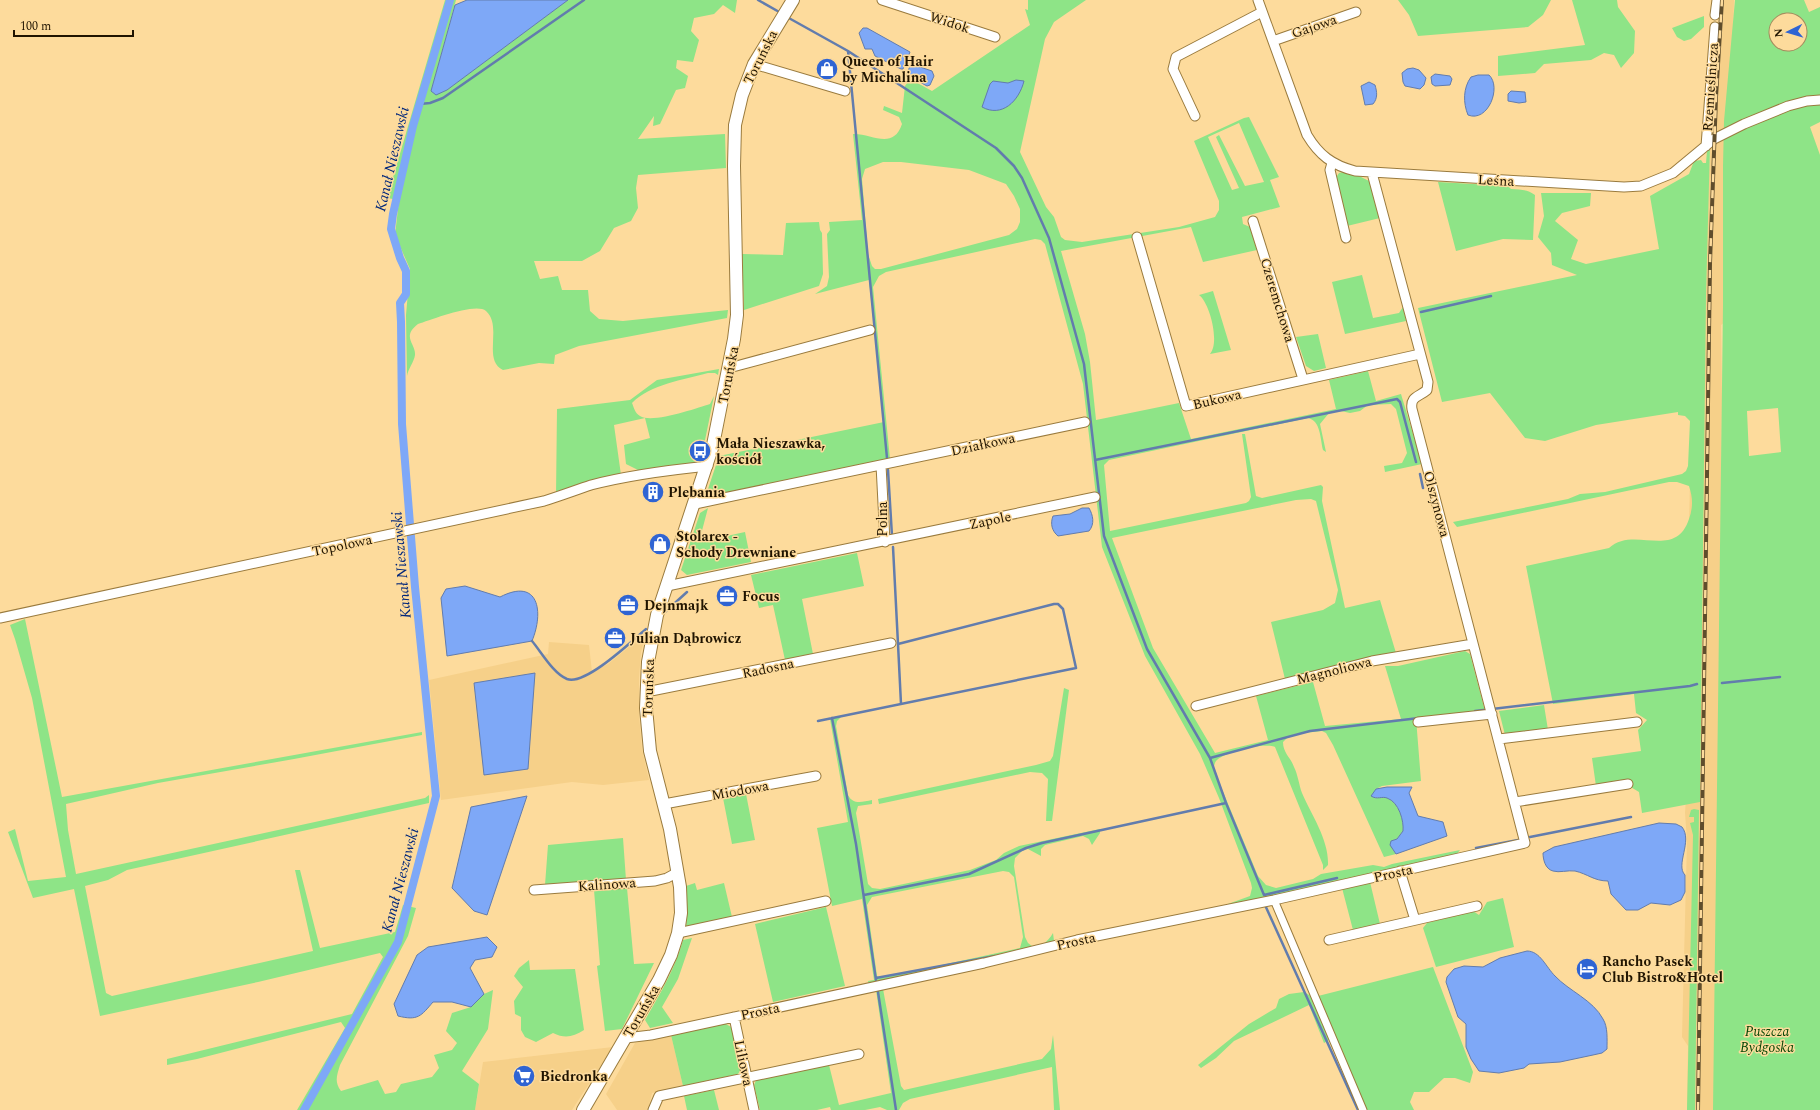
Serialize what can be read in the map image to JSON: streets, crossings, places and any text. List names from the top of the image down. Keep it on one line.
{"streets":{"main road":["Toruńska"],"street":["Widok","Gajowa","Rzemieślnicza","Leśna","Czeremchowa","Bukowa","Działkowa","Olszynowa","Polna","Zapole","Topolowa","Radosna","Magnoliowa","Miodowa","Prosta","Kalinowa","Liliowa"]},"crossings":[["Gajowa","Leśna"],["Toruńska","Polna"],["Toruńska","Topolowa"],["Toruńska","Radosna"],["Toruńska","Miodowa"],["Toruńska","Prosta"],["Toruńska","Kalinowa"],["Rzemieślnicza","Leśna"],["Leśna","Olszynowa"],["Czeremchowa","Bukowa"],["Bukowa","Olszynowa"],["Działkowa","Polna"],["Olszynowa","Magnoliowa"],["Olszynowa","Prosta"],["Polna","Zapole"],["Prosta","Liliowa"]],"water":["Kanał Nieszawski"],"parks":["Puszcza Bydgoska"],"places":{"shop":["Queen of Hair by Michalina","Stolarex - Schody Drewniane"],"bus stop":["Mała Nieszawka, kościół"],"building":["Plebania"],"office":["Focus","Dejnmajk","Julian Dąbrowicz"],"hotel":["Rancho Pasek Club Bistro&Hotel"],"supermarket":["Biedronka"]},"scale_bar":"100 m","north":"left"}
